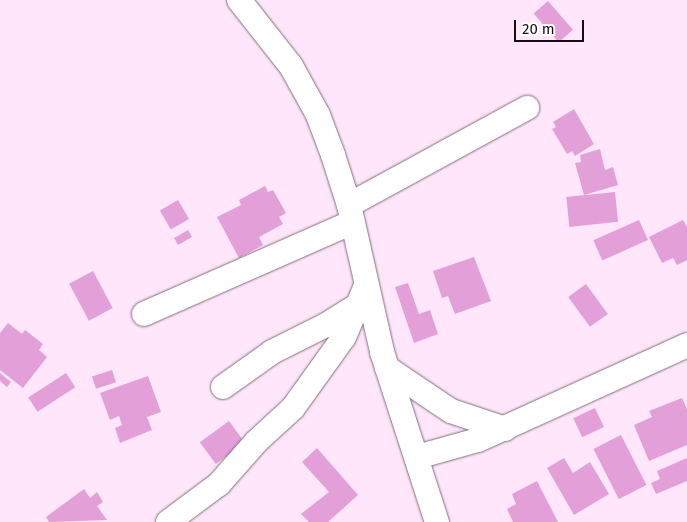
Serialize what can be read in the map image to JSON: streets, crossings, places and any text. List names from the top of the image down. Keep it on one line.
{"scale_bar":"20 m"}
